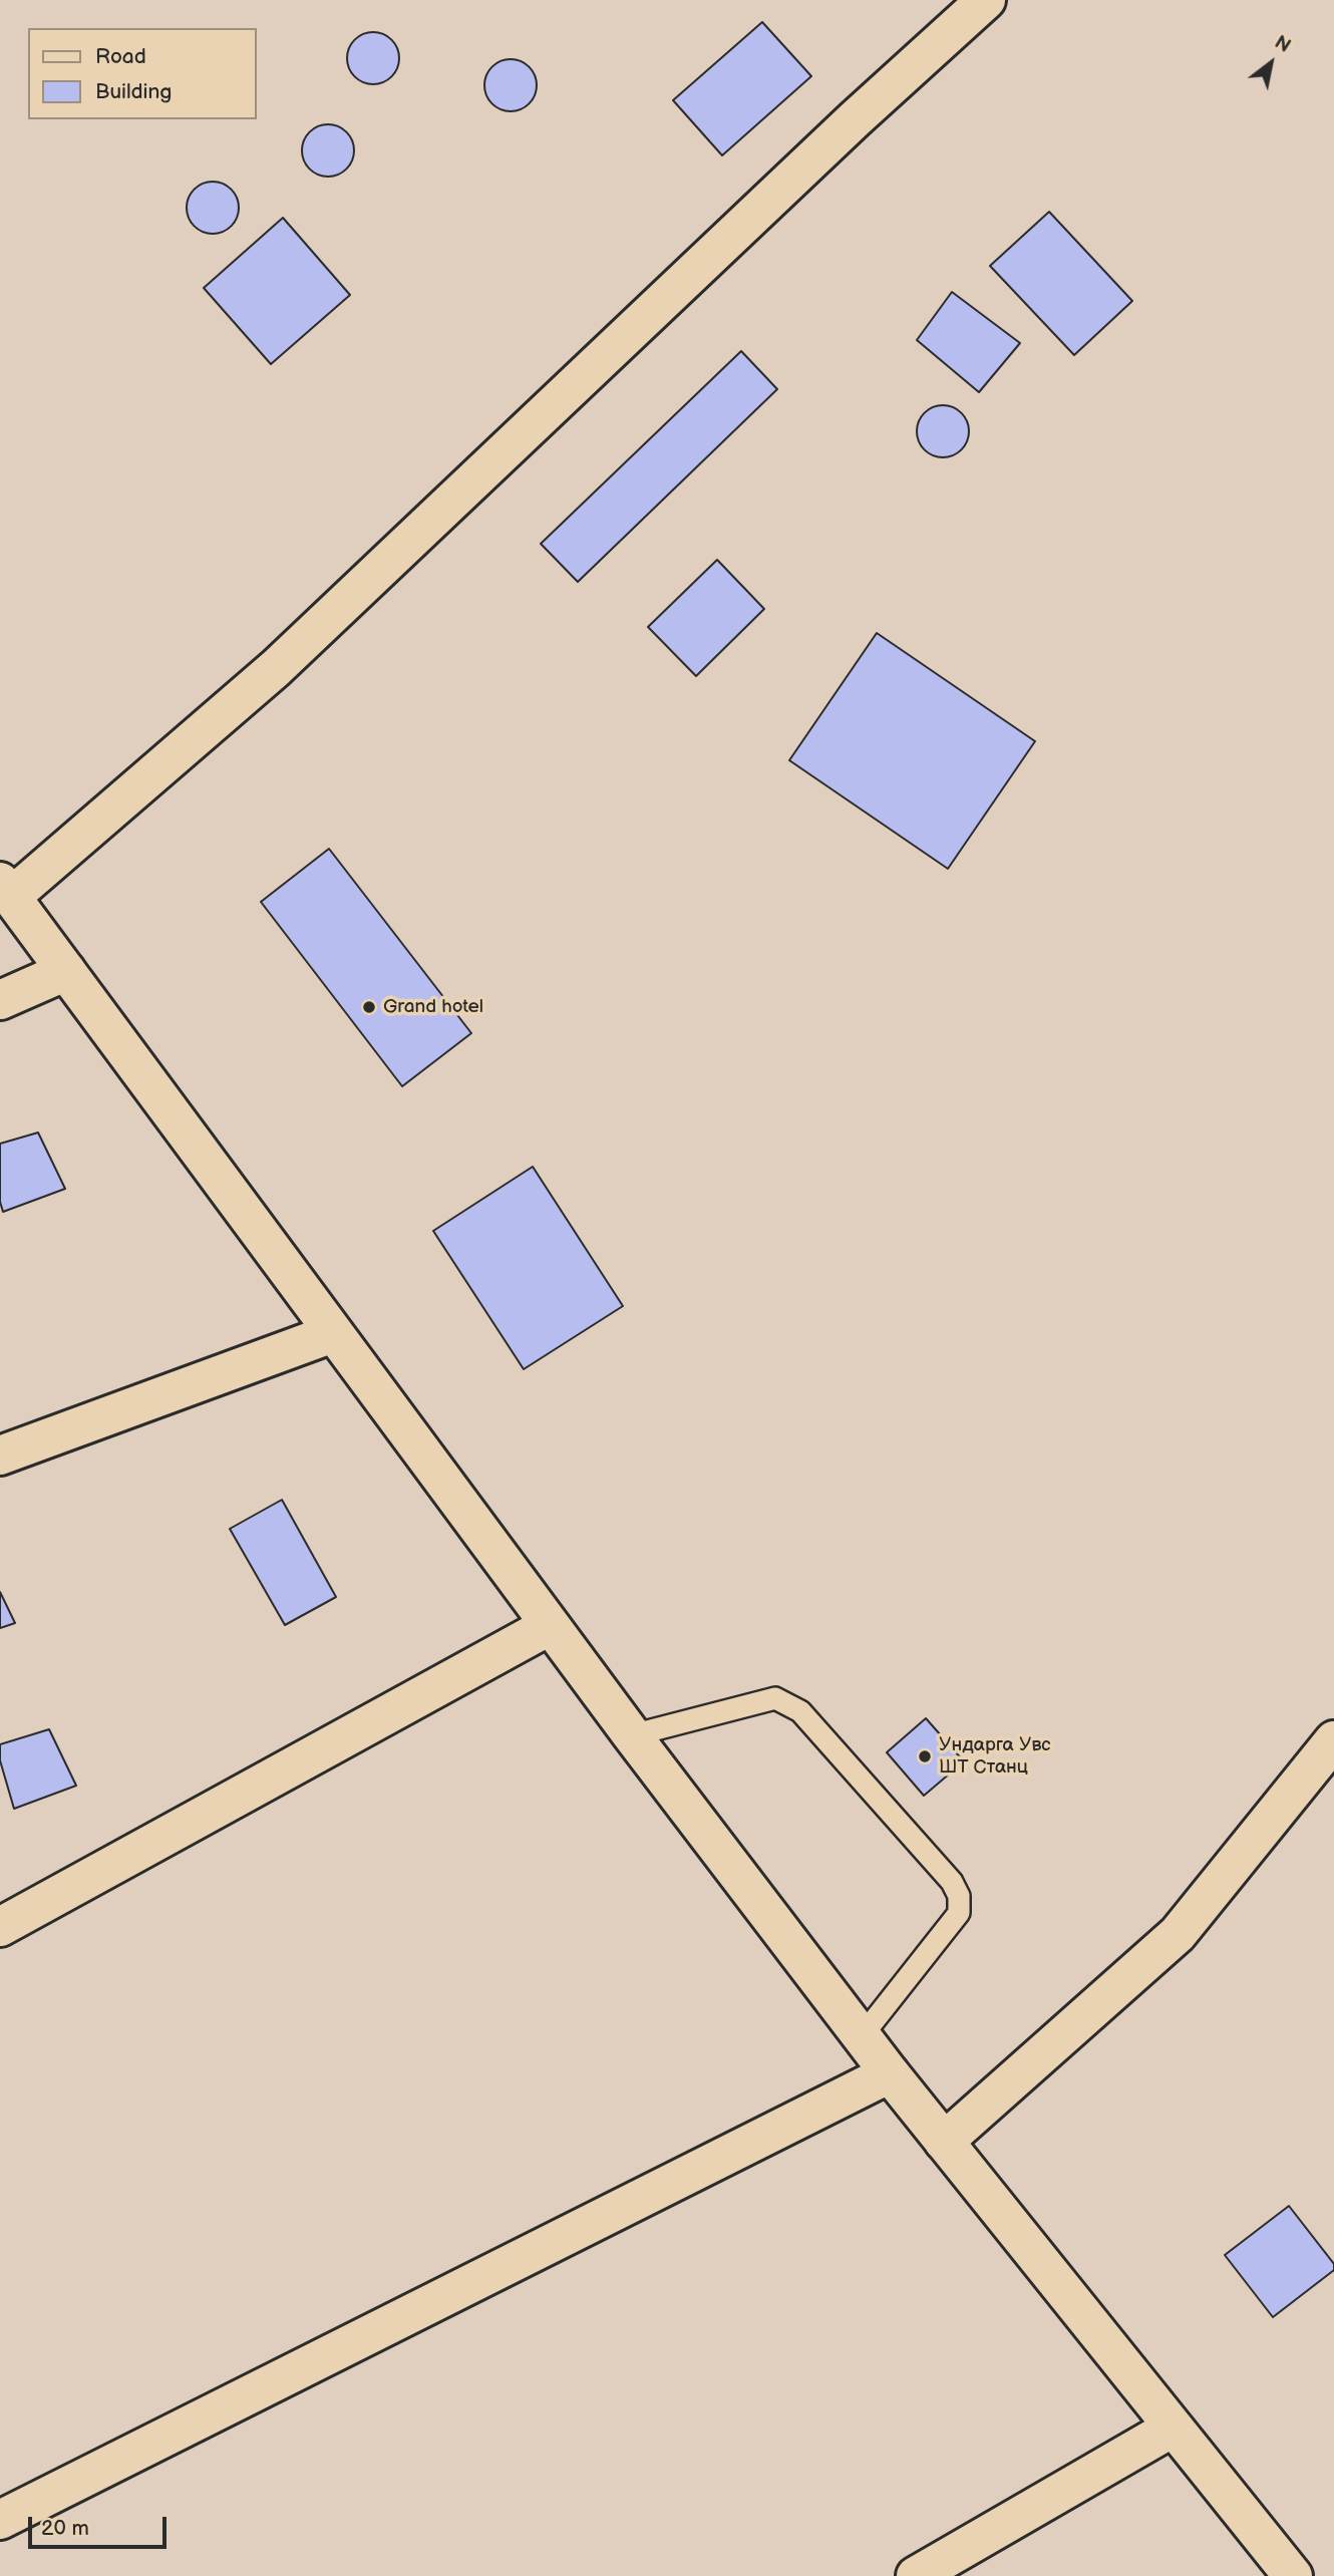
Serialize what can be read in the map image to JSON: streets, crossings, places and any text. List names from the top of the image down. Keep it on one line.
{"places":["Grand hotel","Ундарга Увс ШТ Станц"],"legend":["Road","Building"],"scale_bar":"20 m","north":"top right"}
